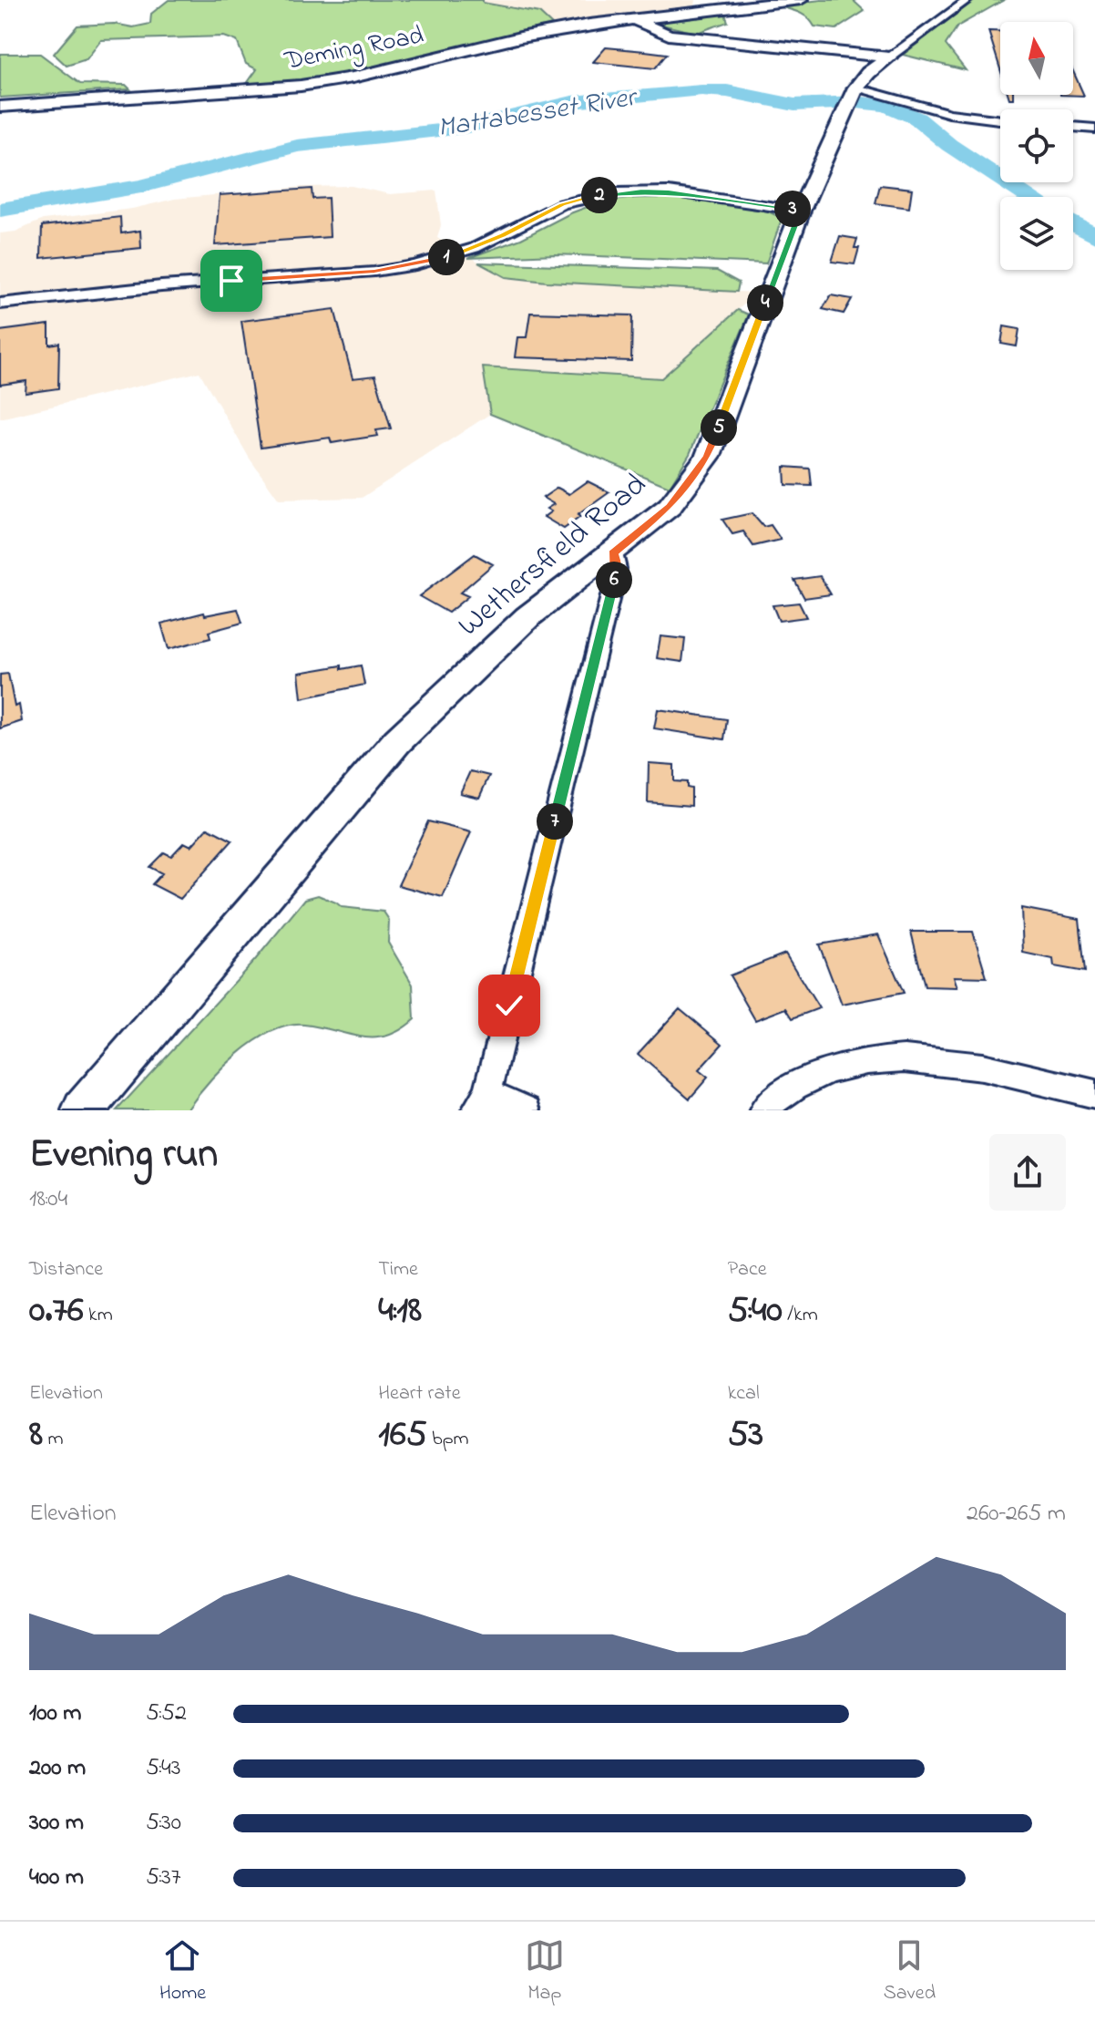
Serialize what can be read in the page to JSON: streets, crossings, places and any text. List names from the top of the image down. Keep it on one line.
{"streets":{"street":["Deming Road","Wethersfield Road"]},"water":["Mattabesset River"],"north":"top","page":{"pins":["2","3","1","4","5","6","7"],"heading":["Evening run","18:04"],"stats":[["Distance","0.76 km"],["Time","4:18"],["Pace","5:40 /km"],["Elevation","8 m"],["Heart rate","165 bpm"],["kcal","53"]],"chart":["Elevation","260–265 m"],"list":[{"name":"100 m","note":"5:52"},{"name":"200 m","note":"5:43"},{"name":"300 m","note":"5:30"},{"name":"400 m","note":"5:37"}],"tabs":["Home","Map","Saved"]}}
